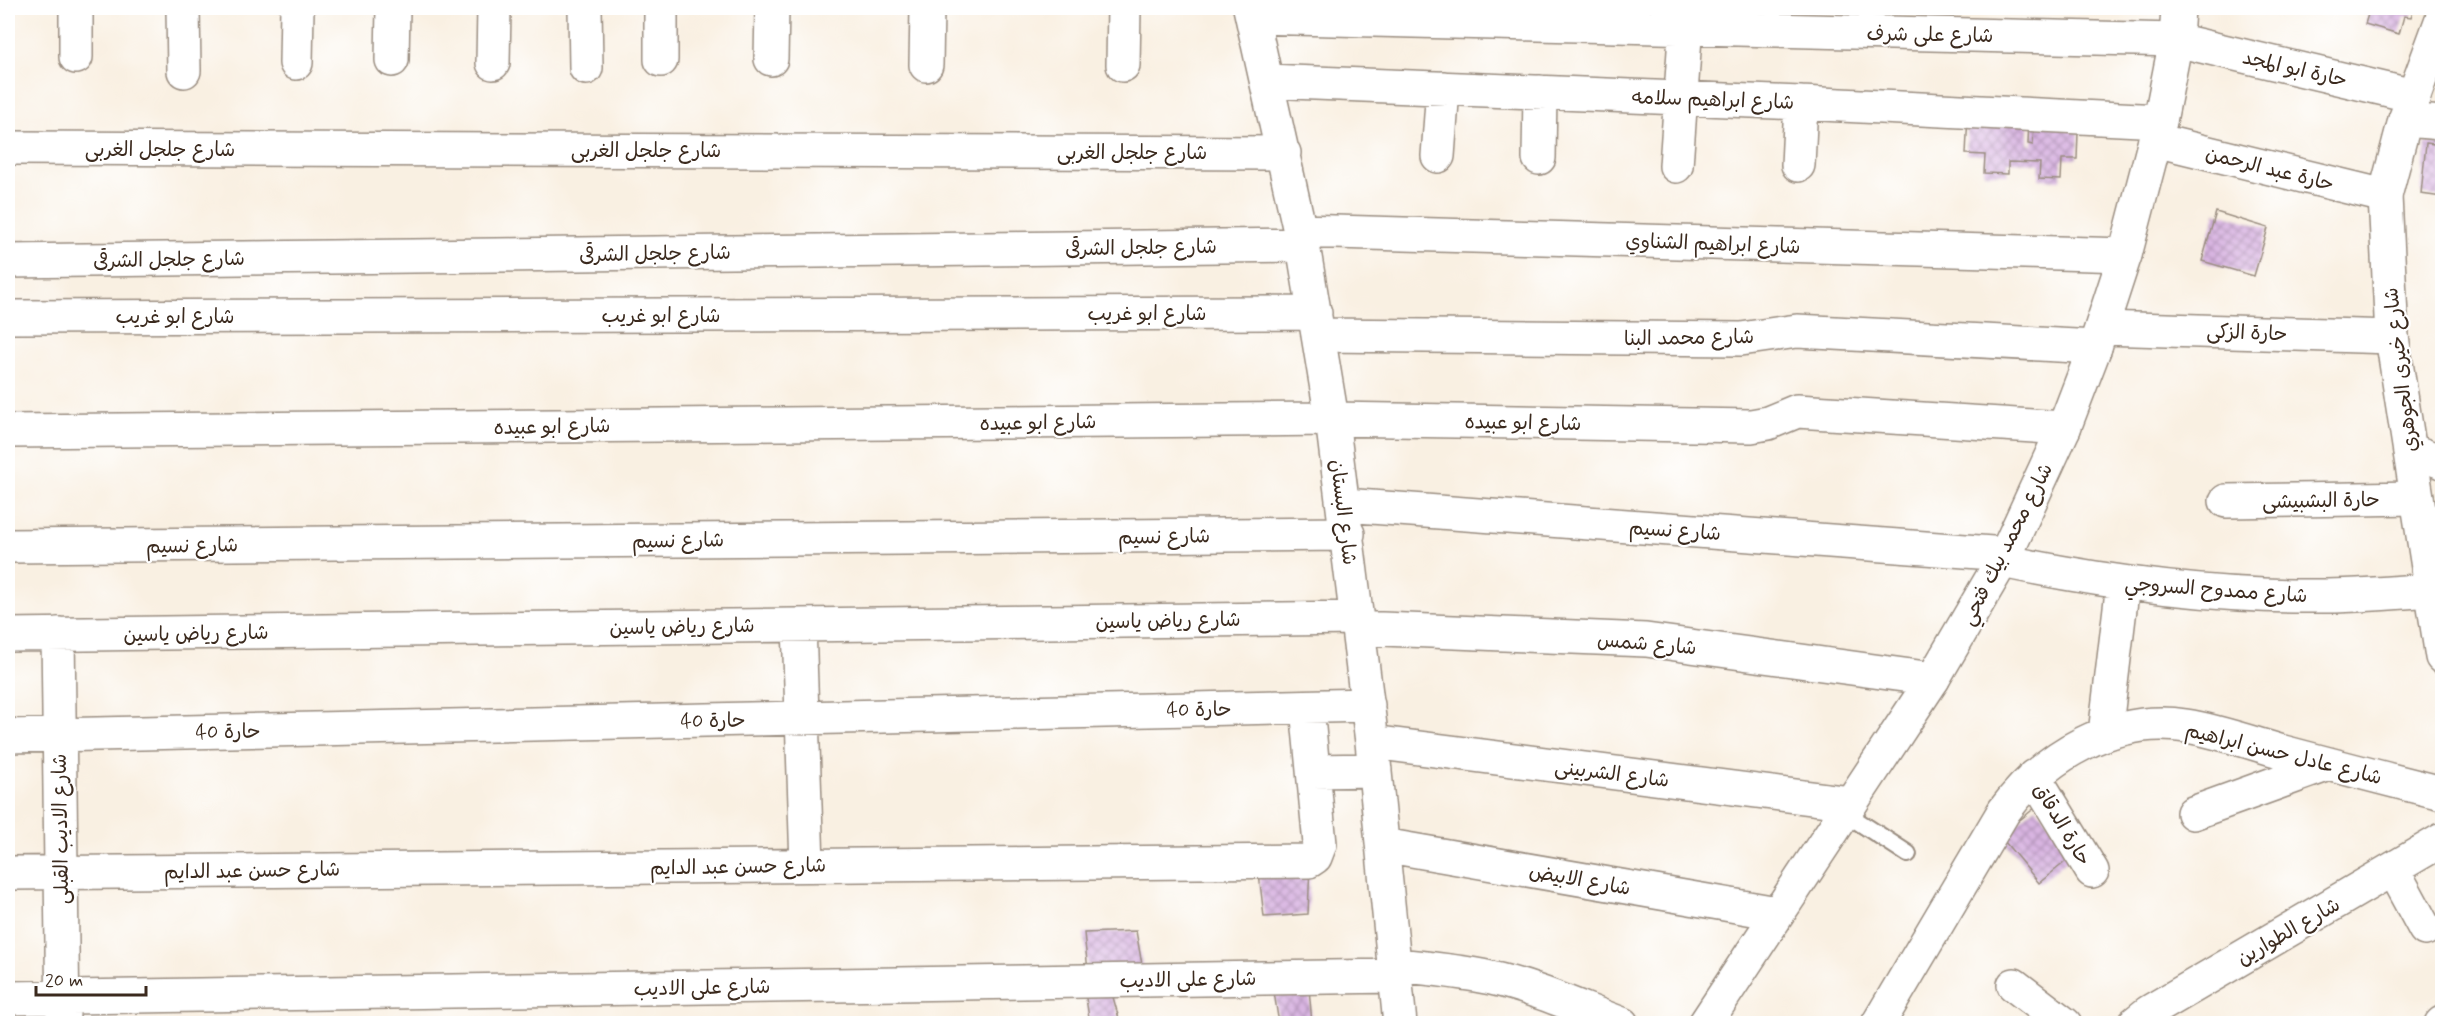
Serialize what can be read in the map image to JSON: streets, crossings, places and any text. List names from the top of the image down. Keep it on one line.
{"streets":{"street":["شارع على شرف","حارة ابو المجد","شارع ابراهيم سلامه","شارع جلجل الغربى","حارة عبد الرحمن","شارع ابراهيم الشناوي","شارع جلجل الشرقى","شارع ابو غريب","حارة الزكى","شارع محمد البنا","شارع خيرى الجوهري","شارع ابو عبيده","حارة البشبيشى","شارع البستان","شارع نسيم","شارع محمد بيك فتحي","شارع ممدوح السروجي","شارع رياض ياسين","شارع شمس","حارة 40","شارع عادل حسن ابراهيم","شارع الشربينى","حارة الدقاق","شارع الاديب القبلى","شارع حسن عبد الدايم","شارع الابيض","شارع الطوارين","شارع على الاديب"]},"crossings":[["شارع على شرف","حارة ابو المجد"],["شارع على شرف","شارع البستان"],["شارع على شرف","شارع محمد بيك فتحي"],["حارة ابو المجد","شارع خيرى الجوهري"],["حارة ابو المجد","شارع محمد بيك فتحي"],["شارع ابراهيم سلامه","حارة عبد الرحمن"],["شارع ابراهيم سلامه","شارع البستان"],["شارع ابراهيم سلامه","شارع محمد بيك فتحي"],["شارع جلجل الغربى","شارع البستان"],["حارة عبد الرحمن","شارع خيرى الجوهري"],["حارة عبد الرحمن","شارع محمد بيك فتحي"],["شارع ابراهيم الشناوي","شارع جلجل الشرقى"],["شارع ابراهيم الشناوي","شارع البستان"],["شارع ابراهيم الشناوي","شارع محمد بيك فتحي"],["شارع جلجل الشرقى","شارع البستان"],["شارع ابو غريب","شارع محمد البنا"],["شارع ابو غريب","شارع البستان"],["حارة الزكى","شارع محمد البنا"],["حارة الزكى","شارع خيرى الجوهري"],["حارة الزكى","شارع محمد بيك فتحي"],["شارع محمد البنا","شارع البستان"],["شارع محمد البنا","شارع محمد بيك فتحي"],["شارع خيرى الجوهري","حارة البشبيشى"],["شارع خيرى الجوهري","شارع ممدوح السروجي"],["شارع ابو عبيده","شارع البستان"],["شارع ابو عبيده","شارع محمد بيك فتحي"],["شارع البستان","شارع نسيم"],["شارع البستان","شارع رياض ياسين"],["شارع البستان","شارع شمس"],["شارع البستان","حارة 40"],["شارع البستان","شارع الشربينى"],["شارع البستان","شارع الابيض"],["شارع البستان","شارع على الاديب"],["شارع نسيم","شارع محمد بيك فتحي"],["شارع نسيم","شارع ممدوح السروجي"],["شارع محمد بيك فتحي","شارع ممدوح السروجي"],["شارع محمد بيك فتحي","شارع شمس"],["شارع محمد بيك فتحي","شارع الشربينى"],["شارع محمد بيك فتحي","شارع الابيض"],["شارع رياض ياسين","شارع شمس"],["شارع رياض ياسين","شارع الاديب القبلى"],["حارة 40","شارع الاديب القبلى"],["حارة 40","شارع حسن عبد الدايم"],["شارع عادل حسن ابراهيم","حارة الدقاق"],["شارع الشربينى","شارع حسن عبد الدايم"],["شارع الاديب القبلى","شارع حسن عبد الدايم"],["شارع الاديب القبلى","شارع على الاديب"]],"scale_bar":"20 m"}
